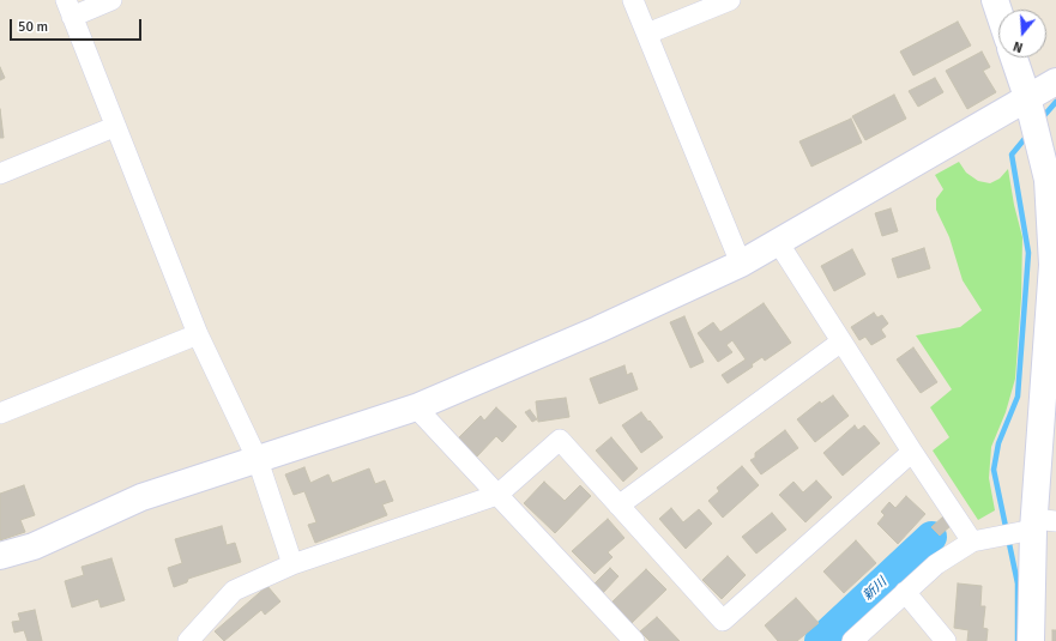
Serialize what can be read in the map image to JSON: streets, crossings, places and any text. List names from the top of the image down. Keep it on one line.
{"water":["新川"],"scale_bar":"50 m","north":"bottom"}
